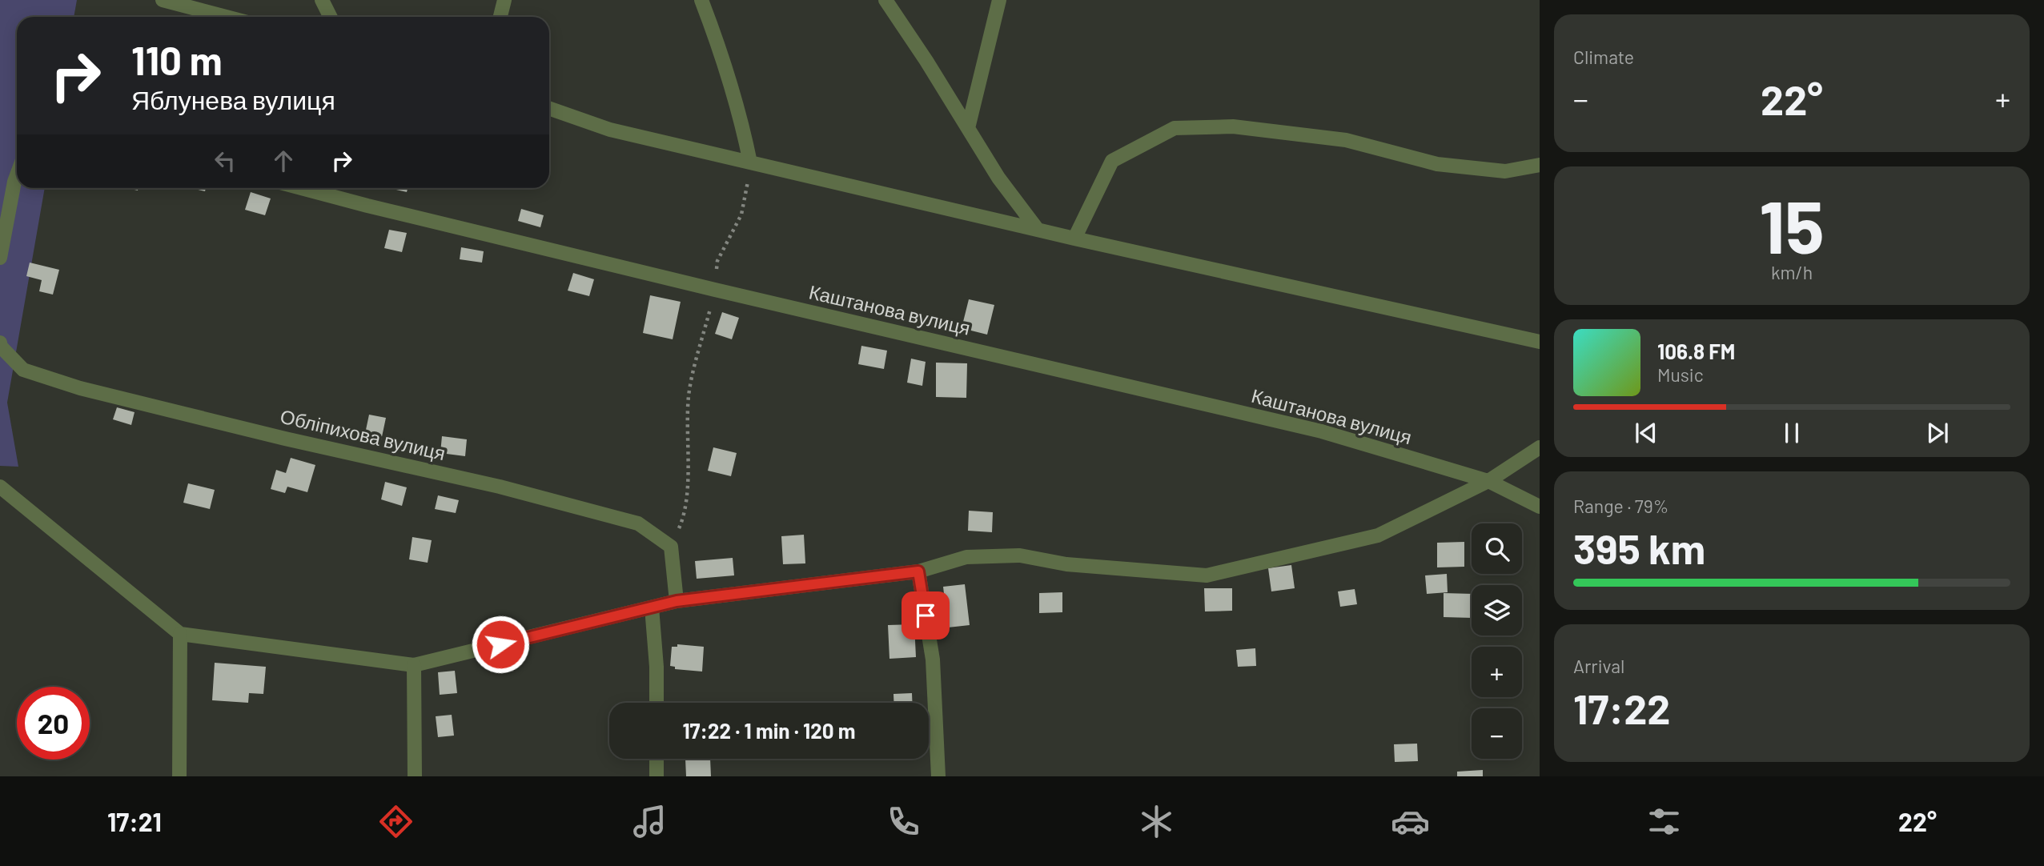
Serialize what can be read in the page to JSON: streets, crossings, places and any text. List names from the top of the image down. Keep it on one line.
{"streets":{"street":["Каштанова вулиця","Обліпихова вулиця"]},"page":{"tile":["Climate",["15","km/h"],["Range · 79%","395 km"],["Arrival","17:22"]],"turn":["110 m","Яблунева вулиця"],"heat":["−","22°","+"],"song":["106.8 FM","Music"],"map_buttons":["+","−"],"limit":"20","trip":"17:22 · 1 min · 120 m","tabs":["17:21","22°"]}}
